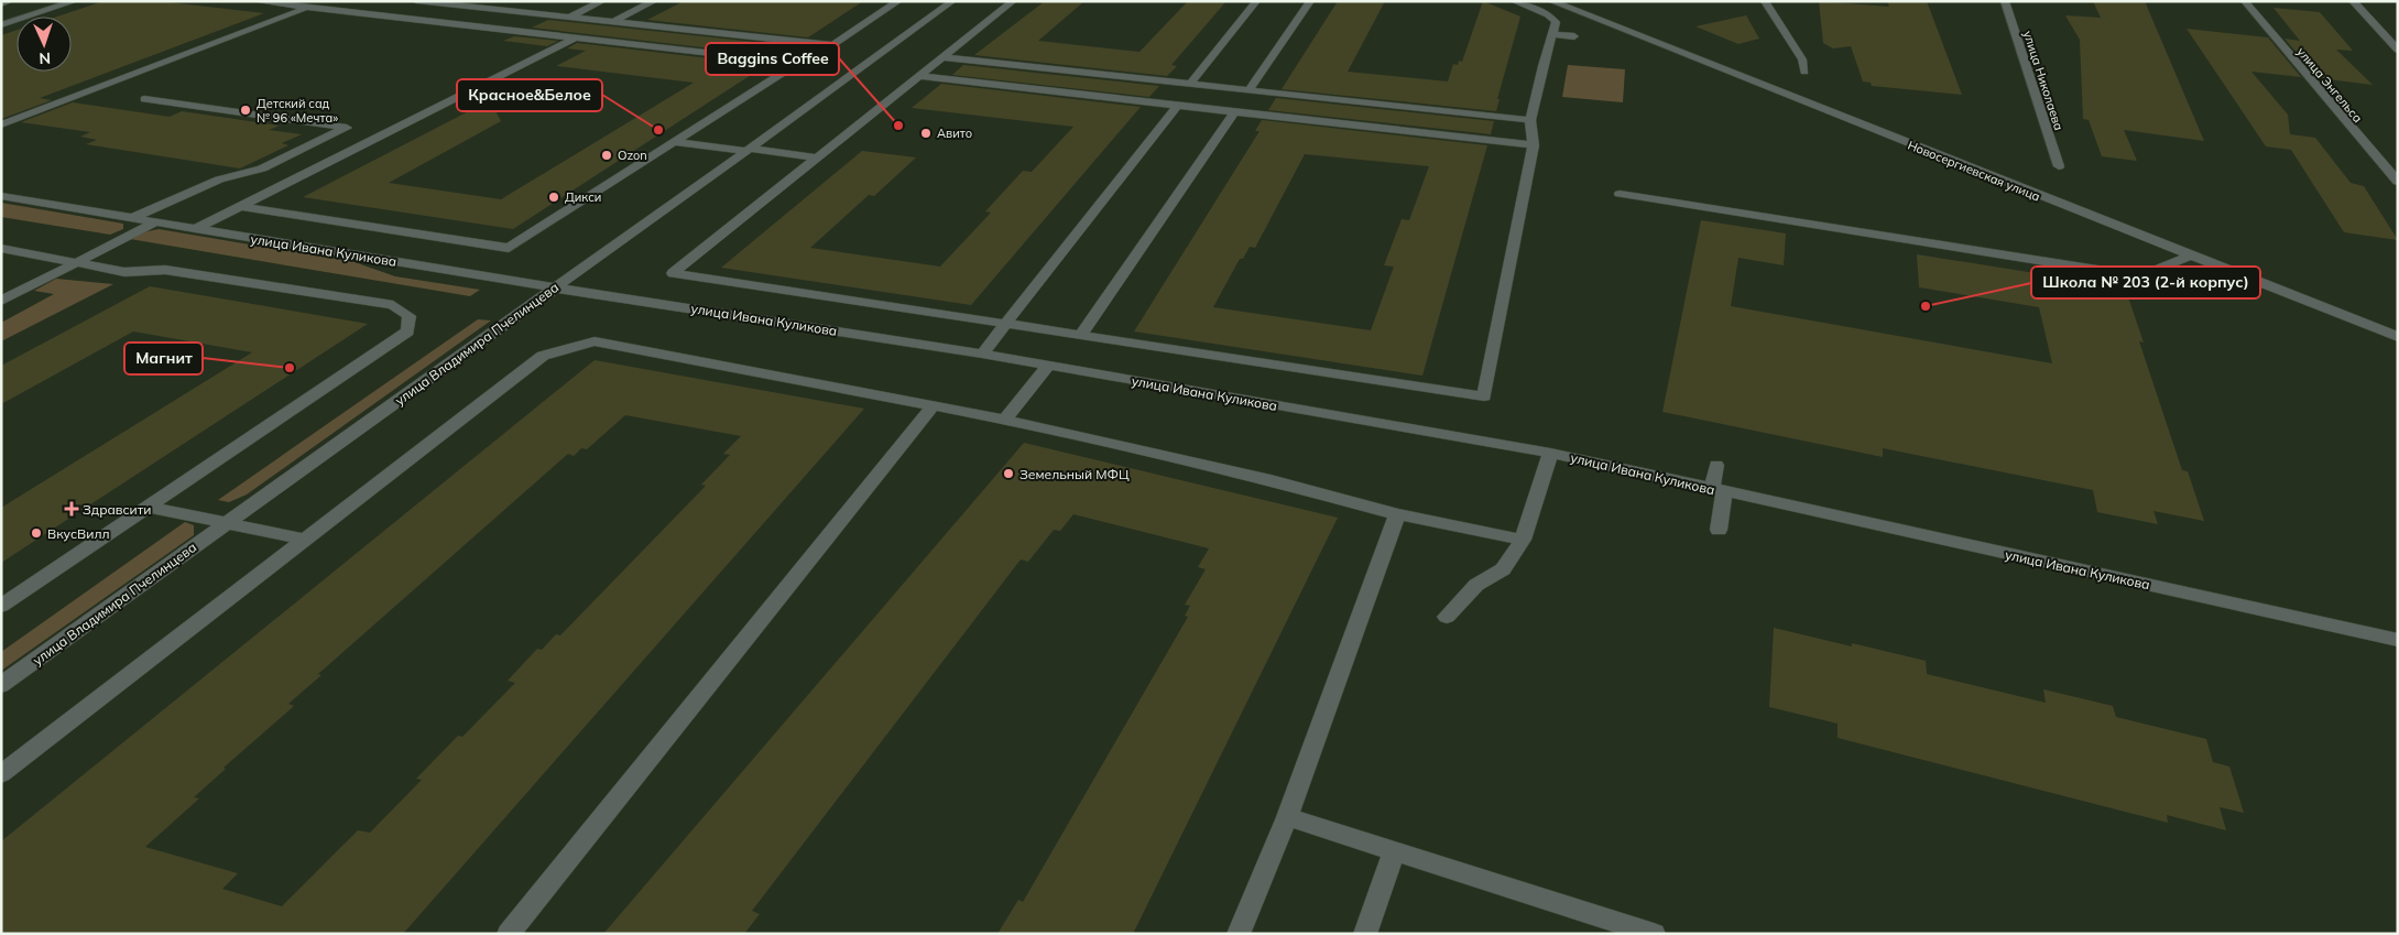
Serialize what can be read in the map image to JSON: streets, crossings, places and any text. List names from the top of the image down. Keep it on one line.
{"streets":{"street":["улица Николаева","улица Энгельса","Новосергиевская улица","улица Ивана Куликова","улица Владимира Пчелинцева"]},"crossings":[["улица Ивана Куликова","улица Владимира Пчелинцева"]],"places":{"other":["Детский сад № 96 «Мечта»","Baggins Coffee","Красное&Белое","Авито","Ozon","Дикси","Школа № 203 (2-й корпус)","Магнит","Земельный МФЦ","ВкусВилл"],"health":["Здравсити"]},"north":"bottom"}
